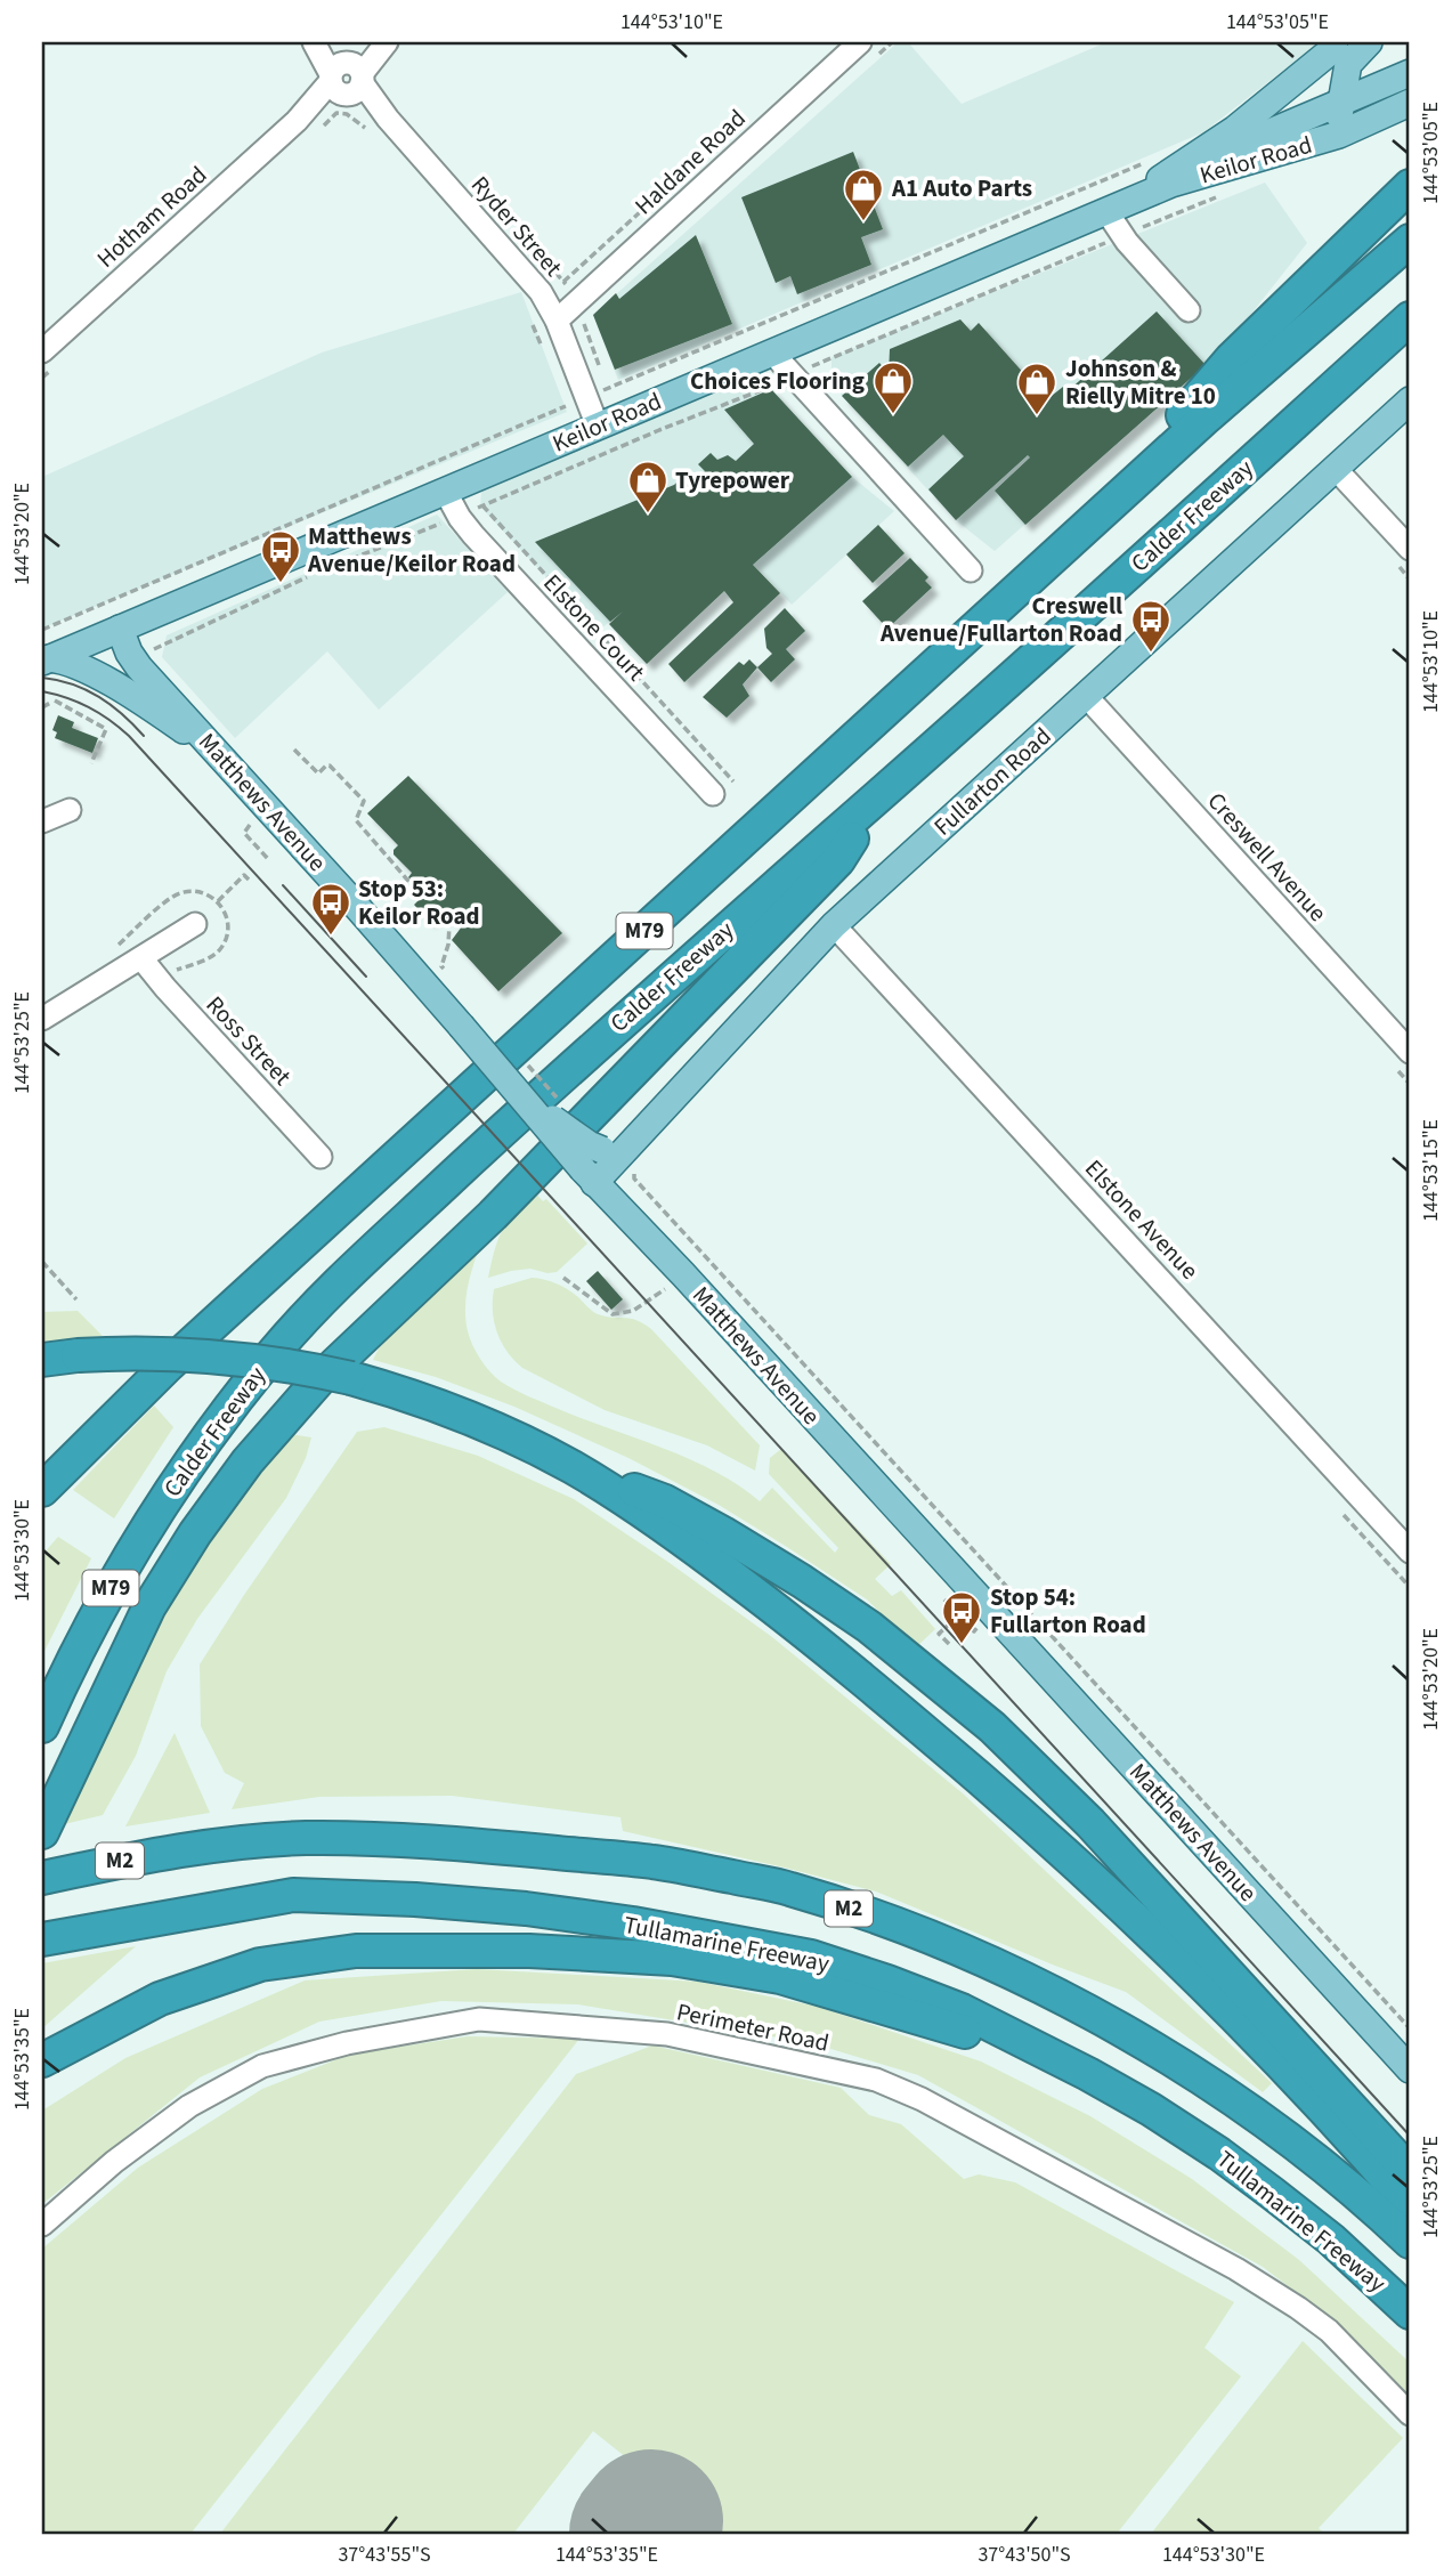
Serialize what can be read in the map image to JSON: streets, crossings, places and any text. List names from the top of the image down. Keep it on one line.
{"streets":{"highway":["Calder Freeway","M79","M2","Tullamarine Freeway"],"main road":["Keilor Road","Fullarton Road","Matthews Avenue"],"street":["Haldane Road","Hotham Road","Ryder Street","Elstone Court","Creswell Avenue","Ross Street","Elstone Avenue","Perimeter Road"]},"crossings":[["Keilor Road","Ryder Street"],["Keilor Road","Elstone Court"],["Keilor Road","Matthews Avenue"],["Haldane Road","Ryder Street"],["Hotham Road","Ryder Street"],["Fullarton Road","Matthews Avenue"],["Fullarton Road","Creswell Avenue"],["Fullarton Road","Elstone Avenue"]],"places":{"shop":["A1 Auto Parts","Choices Flooring","Johnson & Rielly Mitre 10","Tyrepower"],"bus stop":["Matthews Avenue/Keilor Road","Creswell Avenue/Fullarton Road","Stop 53: Keilor Road","Stop 54: Fullarton Road"]},"coordinates":["144°53'10\"E","144°53'05\"E","144°53'20\"E","144°53'25\"E","144°53'15\"E","144°53'30\"E","144°53'35\"E","37°43'55\"S","37°43'50\"S"]}
